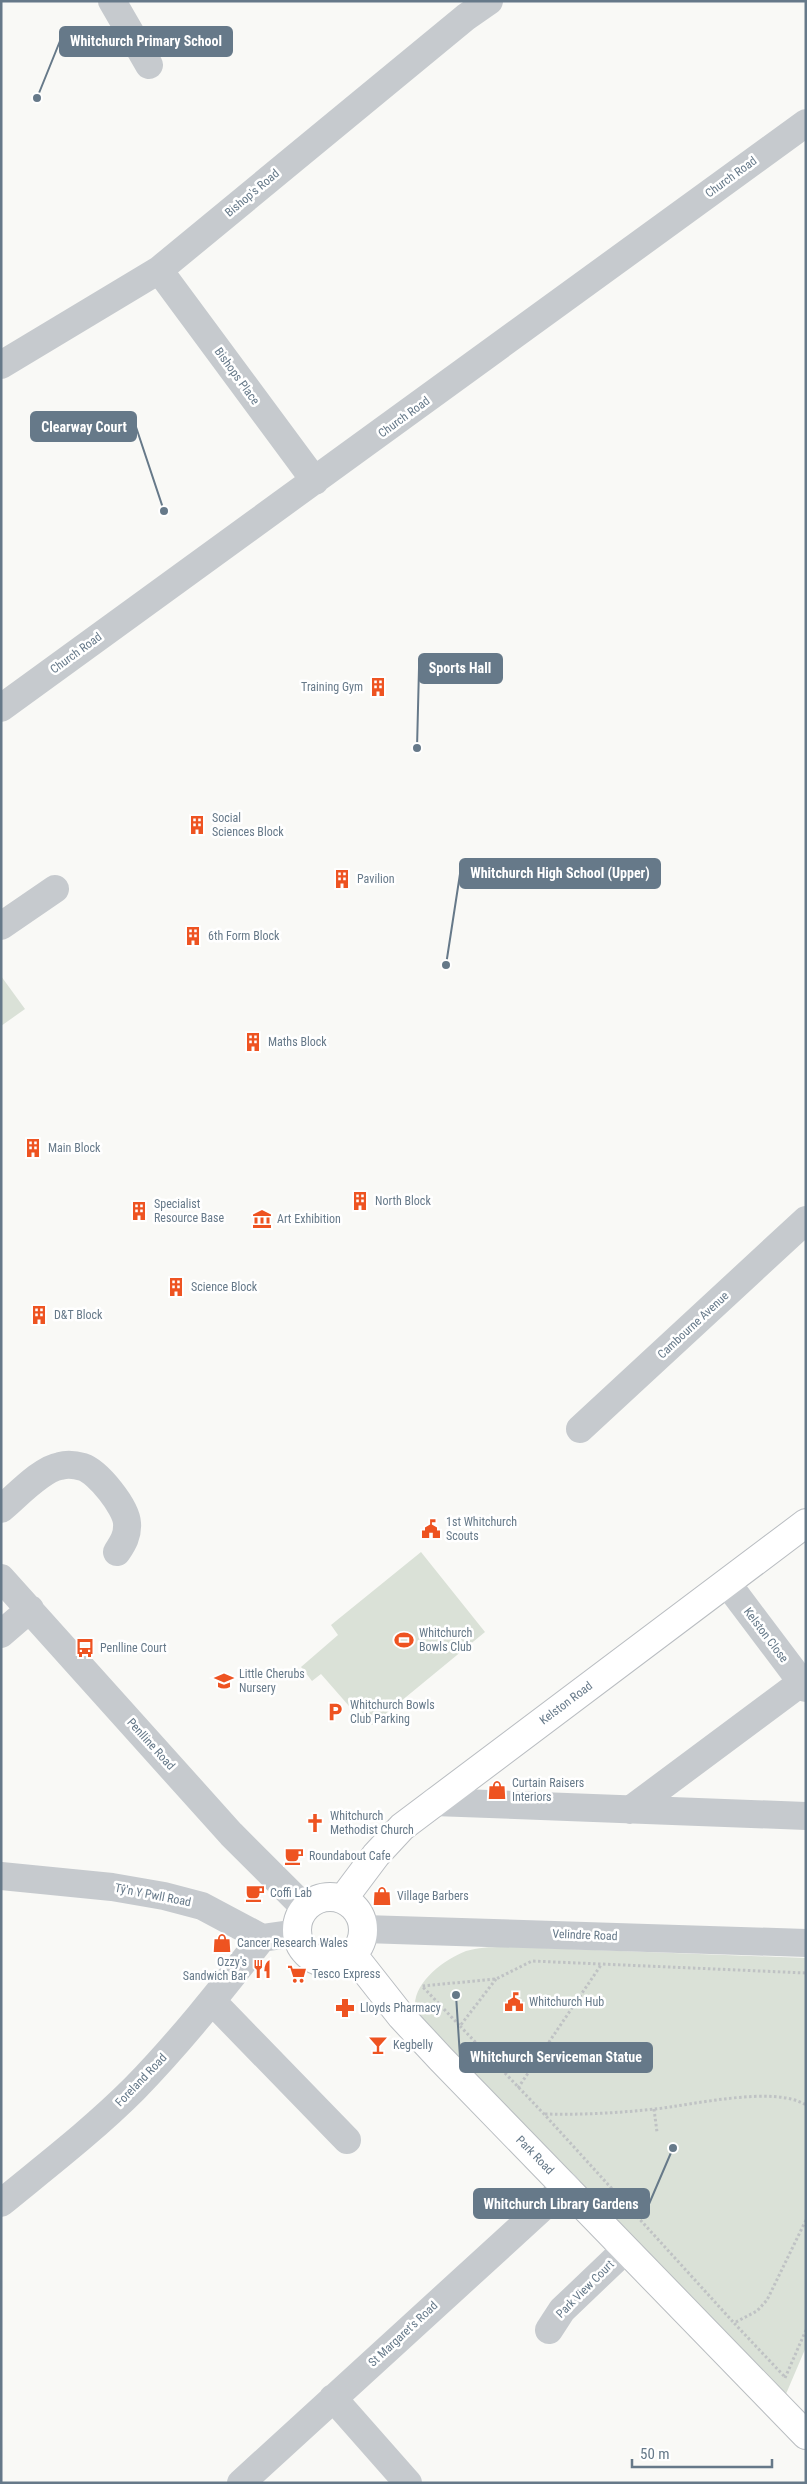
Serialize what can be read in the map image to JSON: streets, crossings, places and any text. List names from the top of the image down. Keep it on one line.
{"streets":{"main road":["Kelston Road","Park Road"],"street":["Church Road","Bishop's Road","Bishops Place","Cambourne Avenue","Kelston Close","Penlline Road","Tŷ'n Y Pwll Road","Velindre Road","Foreland Road","Park View Court","St Margaret's Road"]},"crossings":[["Church Road","Bishops Place"],["Bishop's Road","Bishops Place"],["Kelston Close","Kelston Road"],["Kelston Road","Penlline Road"],["Kelston Road","Velindre Road"],["Kelston Road","Park Road"],["Penlline Road","Velindre Road"],["Penlline Road","Park Road"],["Tŷ'n Y Pwll Road","Foreland Road"],["Velindre Road","Park Road"],["Park Road","Park View Court"],["Park Road","St Margaret's Road"]],"places":{"other":["Whitchurch Primary School","Clearway Court","Sports Hall","Whitchurch High School (Upper)","Whitchurch Serviceman Statue","Whitchurch Library Gardens"],"building":["Training Gym","Social Sciences Block","Pavilion","6th Form Block","Maths Block","Main Block","North Block","Specialist Resource Base","Science Block","D&T Block"],"museum":["Art Exhibition"],"public building":["1st Whitchurch Scouts","Whitchurch Hub"],"sports":["Whitchurch Bowls Club"],"bus stop":["Penlline Court"],"school or university":["Little Cherubs Nursery"],"parking":["Whitchurch Bowls Club Parking"],"shop":["Curtain Raisers Interiors","Village Barbers","Cancer Research Wales"],"church":["Whitchurch Methodist Church"],"cafe":["Roundabout Cafe","Coffi Lab"],"restaurant":["Ozzy's Sandwich Bar"],"supermarket":["Tesco Express"],"pharmacy":["Lloyds Pharmacy"],"bar":["Kegbelly"]},"scale_bar":"50 m"}
